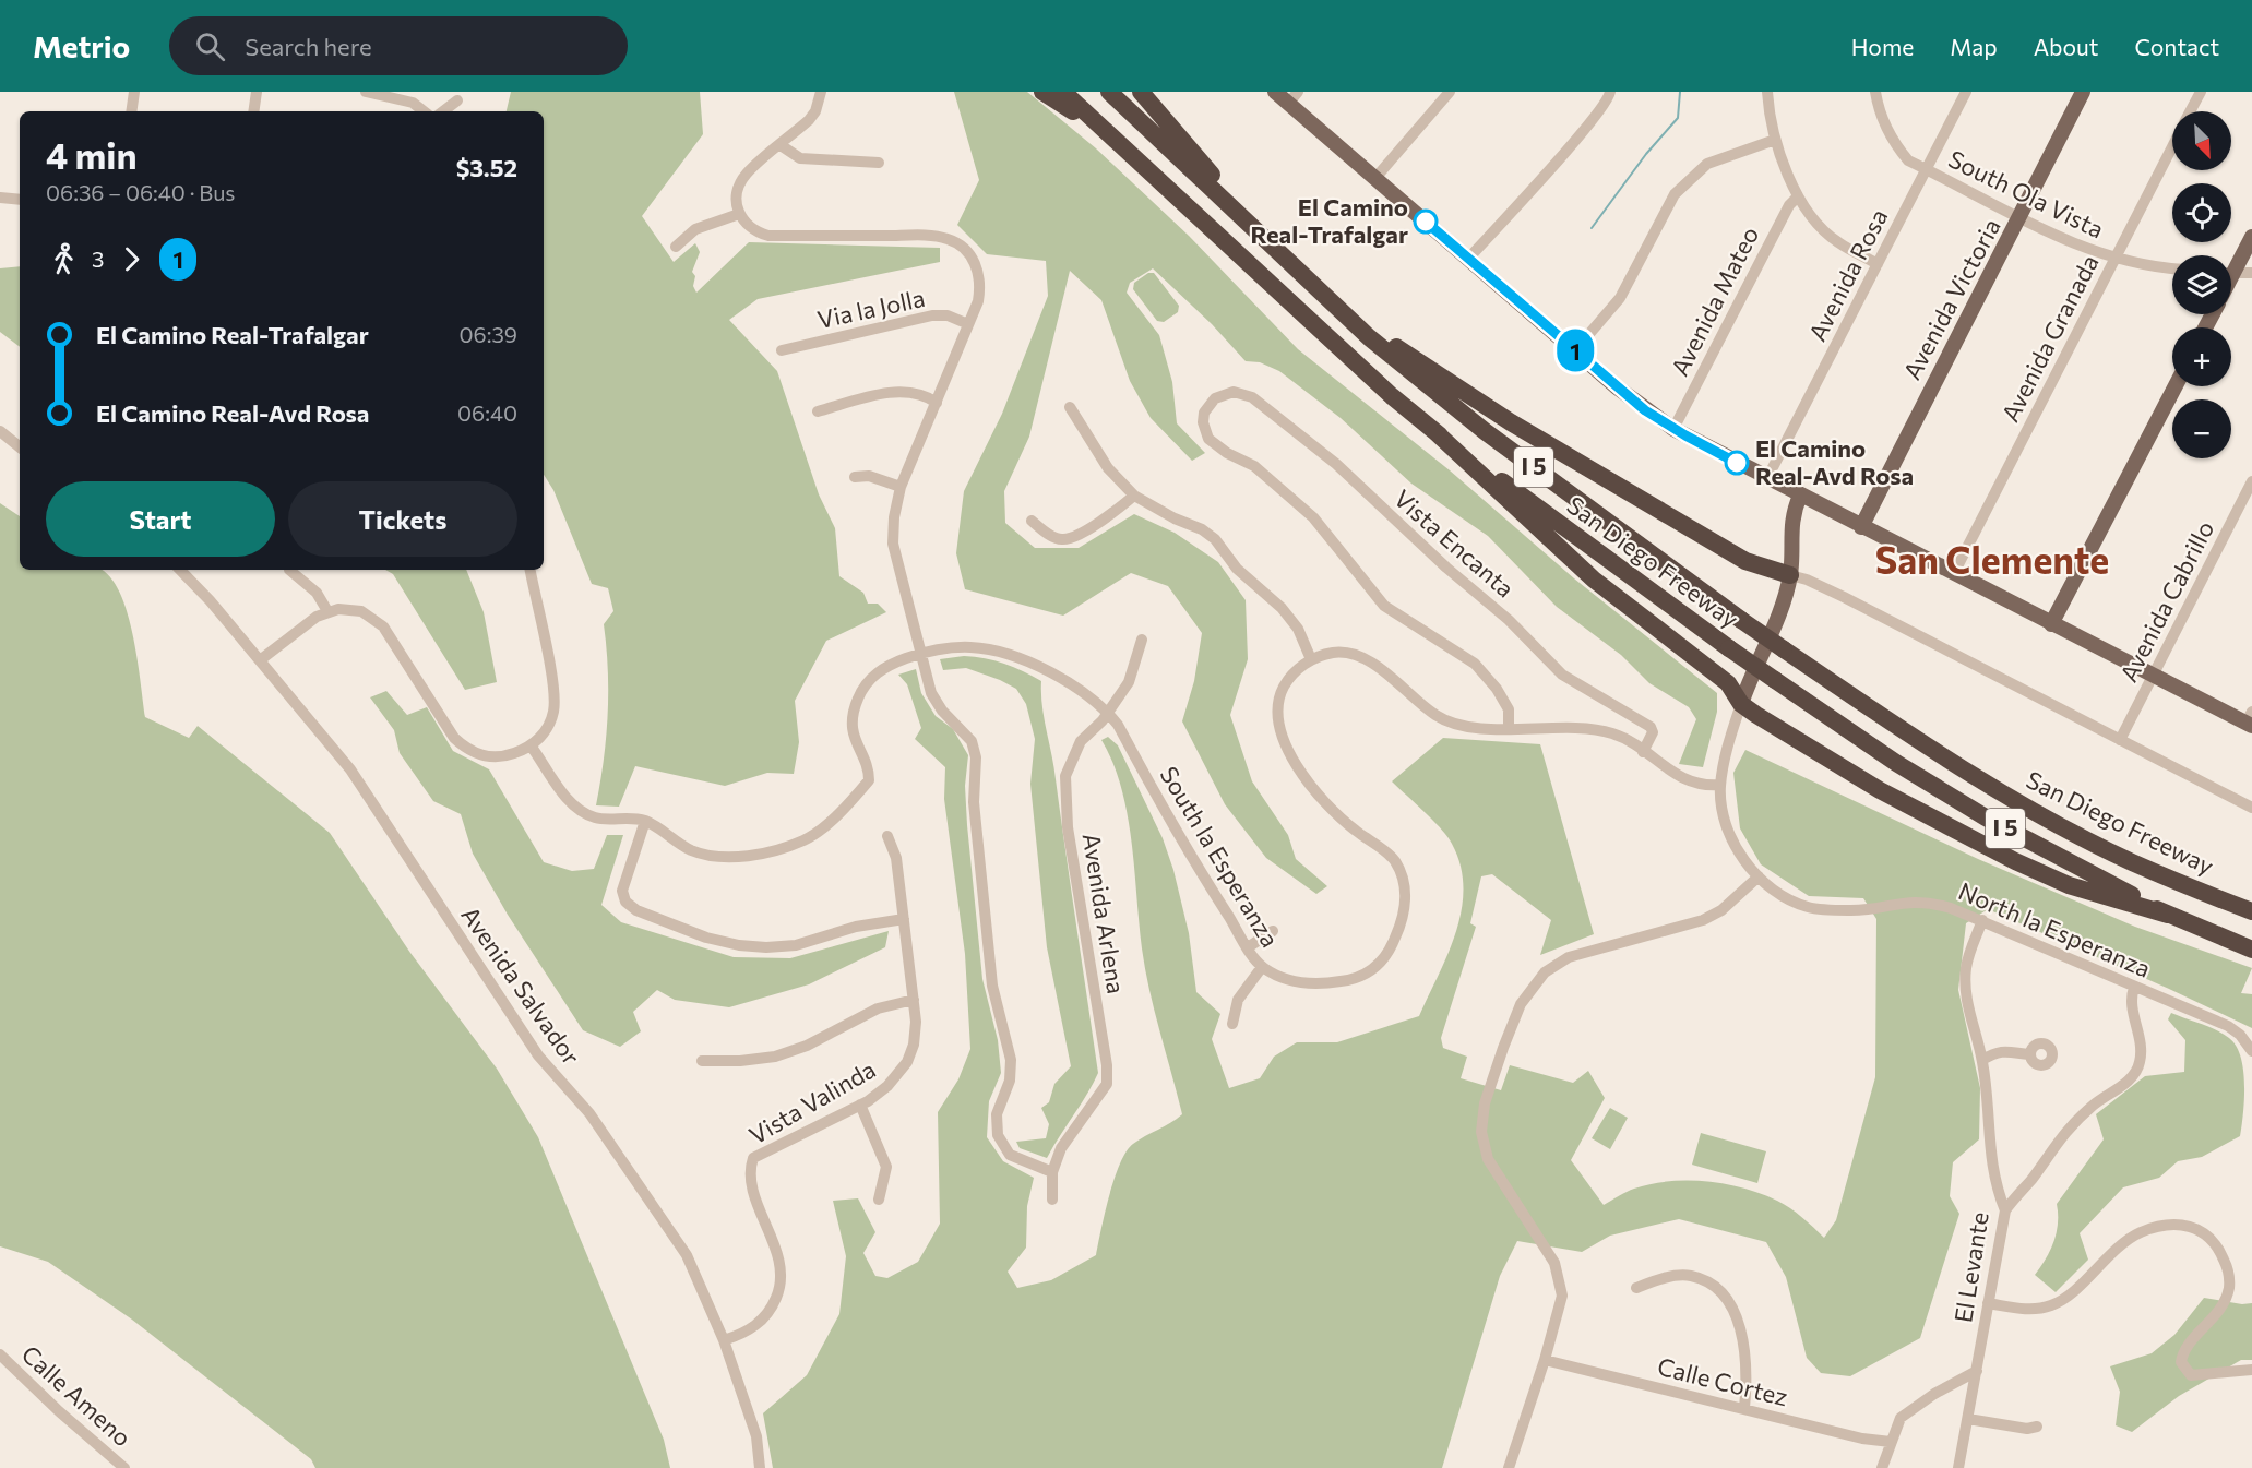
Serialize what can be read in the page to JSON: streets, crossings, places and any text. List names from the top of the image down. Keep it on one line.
{"streets":{"highway":["I 5","San Diego Freeway"],"main road":["Avenida Victoria"],"street":["South Ola Vista","Avenida Rosa","Avenida Mateo","Via la Jolla","Avenida Granada","Vista Encanta","Avenida Cabrillo","South la Esperanza","Avenida Arlena","North la Esperanza","Avenida Salvador","Vista Valinda","El Levante","Calle Cortez","Calle Ameno"]},"crossings":[["South Ola Vista","Avenida Rosa"],["South Ola Vista","Avenida Victoria"],["South Ola Vista","Avenida Granada"],["South la Esperanza","Avenida Arlena"],["North la Esperanza","El Levante"],["Avenida Salvador","Vista Valinda"]],"districts":["San Clemente"],"places":["El Camino Real-Trafalgar","El Camino Real-Avd Rosa"],"lines":["bus line 1"],"north":"bottom right","page":{"header":"Metrio","search":"Search here","nav":["Home","Map","About","Contact"],"on_map":"1","map_buttons":["+","−"],"heading":["4 min","06:36 – 06:40 · Bus","$3.52"],"legs":["3","1"],"list":[{"name":"El Camino Real-Trafalgar","value":"06:39"},{"name":"El Camino Real-Avd Rosa","value":"06:40"}],"buttons":["Start","Tickets"]}}
